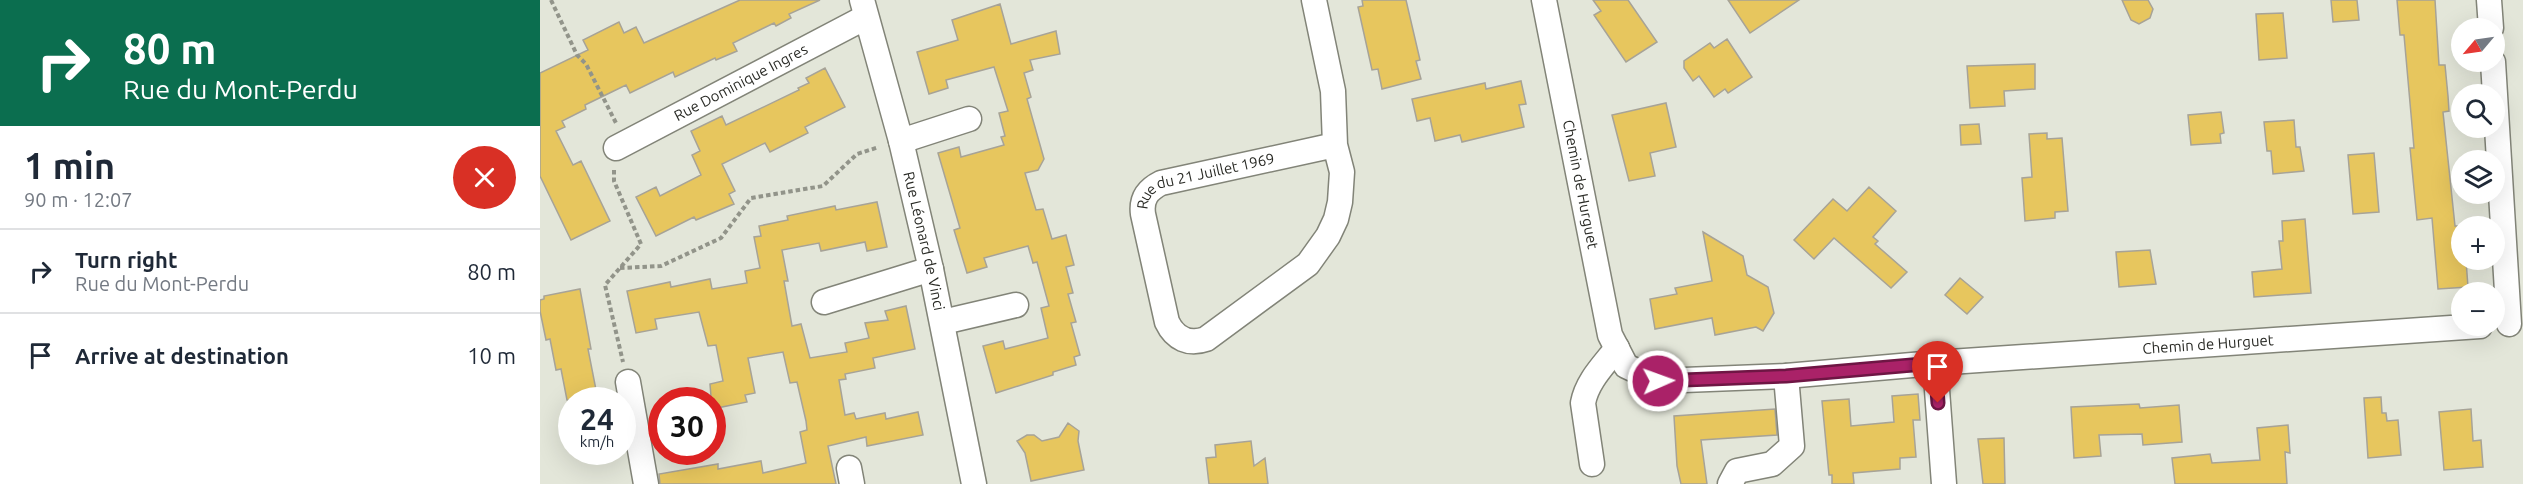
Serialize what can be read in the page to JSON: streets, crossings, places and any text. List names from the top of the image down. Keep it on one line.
{"streets":{"street":["Rue Dominique Ingres","Chemin de Hurguet","Rue du 21 Juillet 1969","Rue Léonard de Vinci"]},"crossings":[["Rue Dominique Ingres","Rue Léonard de Vinci"]],"north":"bottom left","page":{"turn":["80 m","Rue du Mont-Perdu"],"map_buttons":["+","−"],"heading":["1 min","90 m · 12:07"],"list":[{"name":"Turn right","note":"Rue du Mont-Perdu","value":"80 m"},{"name":"Arrive at destination","value":"10 m"}],"speed":"24 km/h","limit":"30"}}
